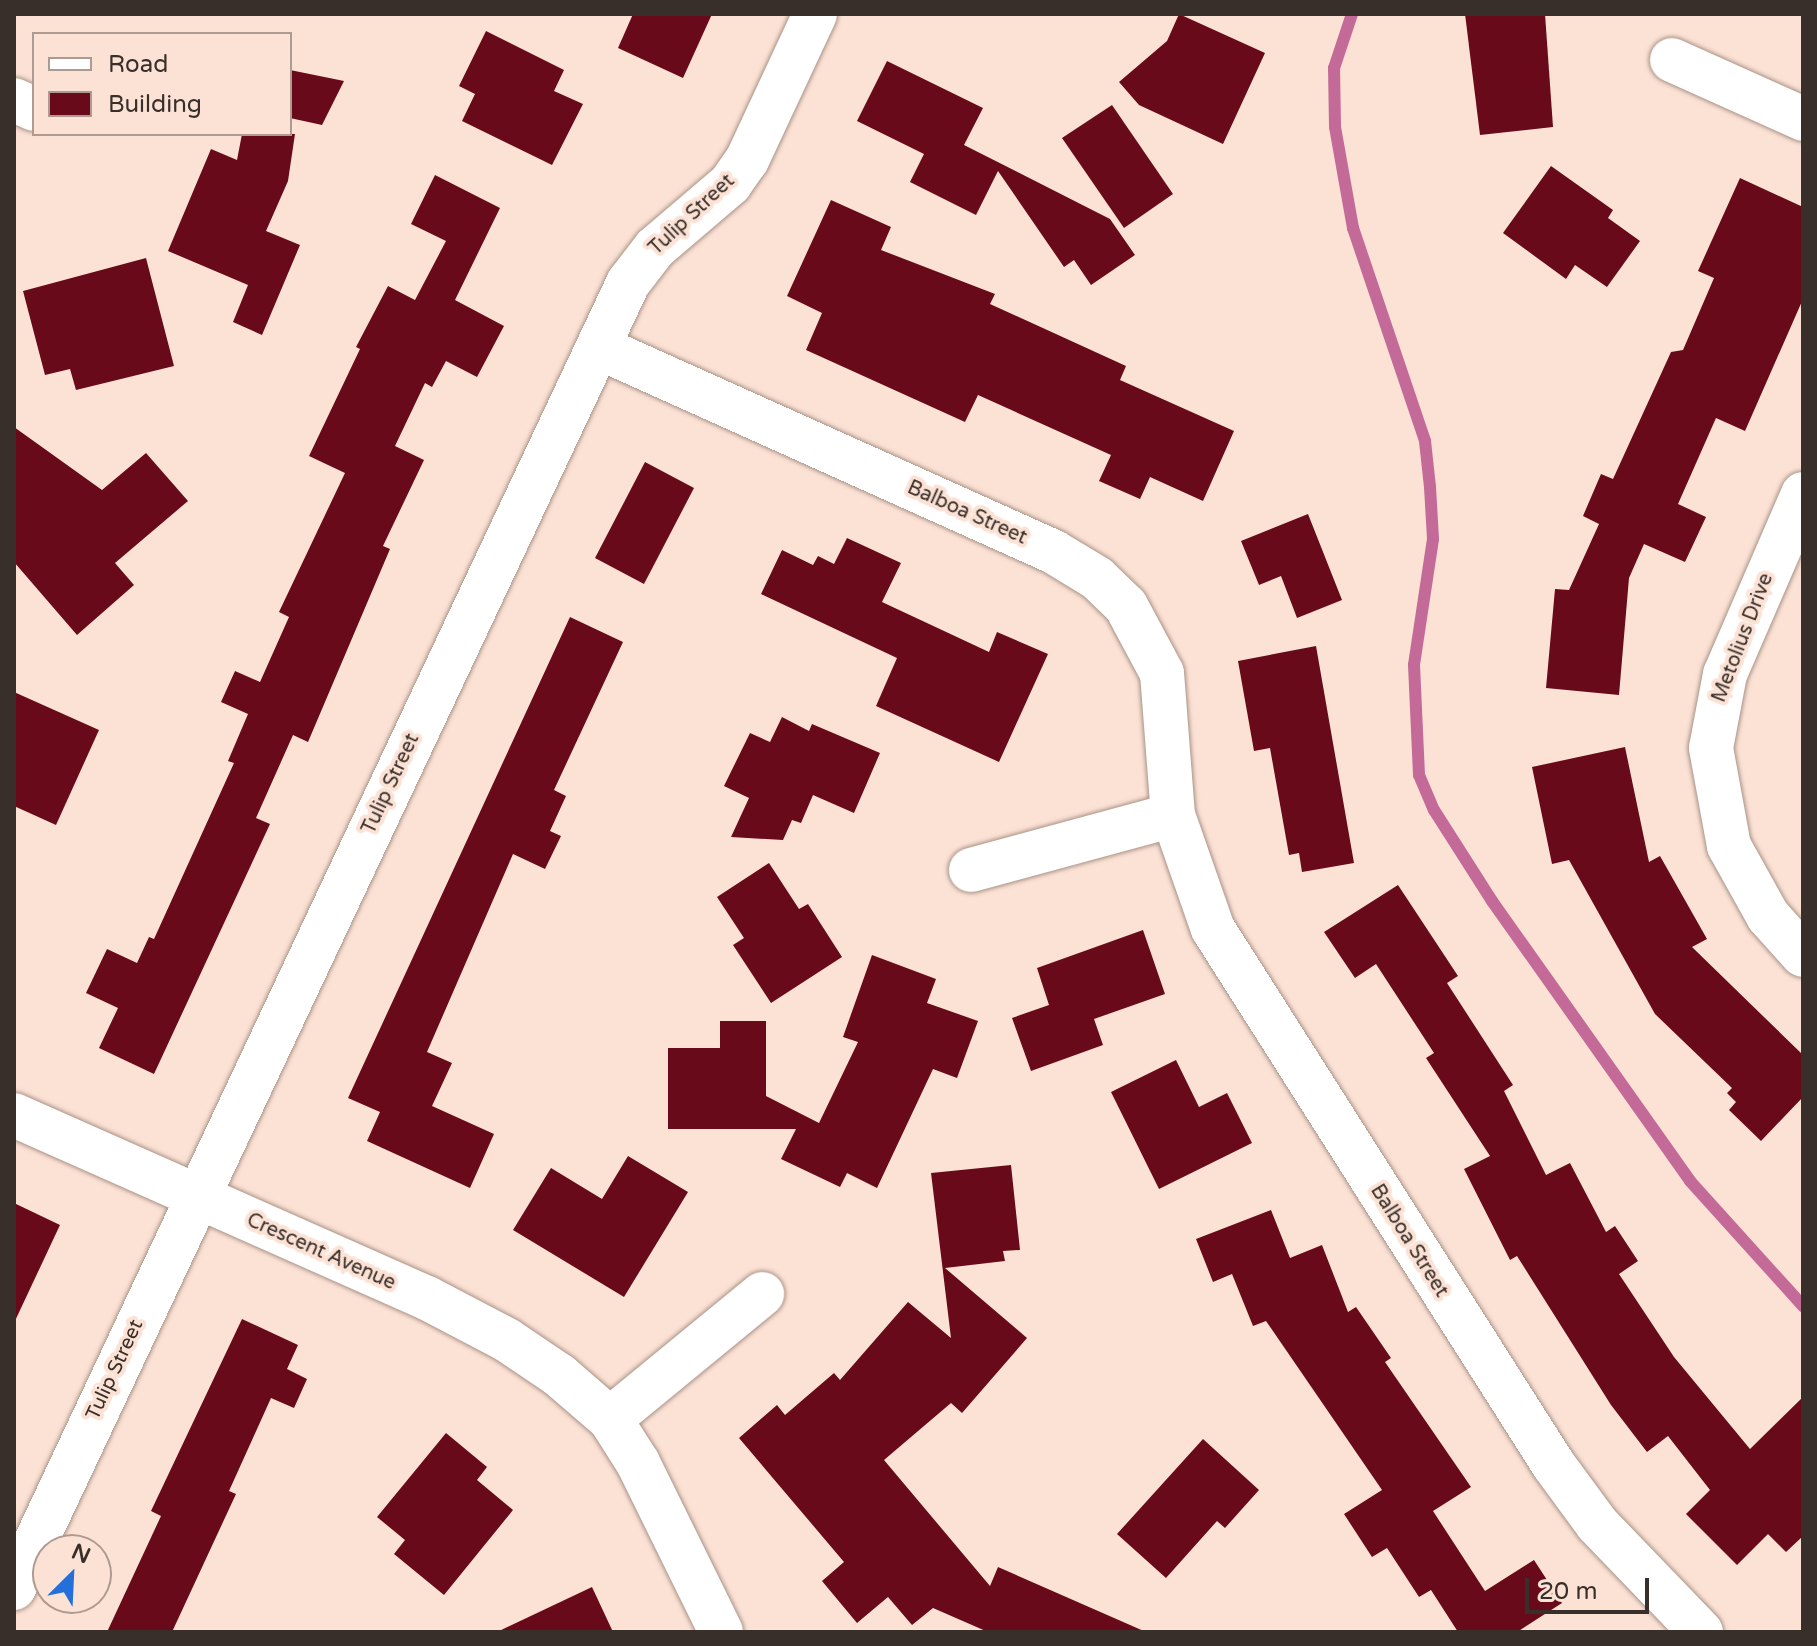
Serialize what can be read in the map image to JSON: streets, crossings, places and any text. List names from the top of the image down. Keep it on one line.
{"streets":{"street":["Tulip Street","Balboa Street","Metolius Drive","Crescent Avenue"]},"crossings":[["Tulip Street","Balboa Street"],["Tulip Street","Crescent Avenue"]],"legend":["Road","Building"],"scale_bar":"20 m","north":"top right"}
